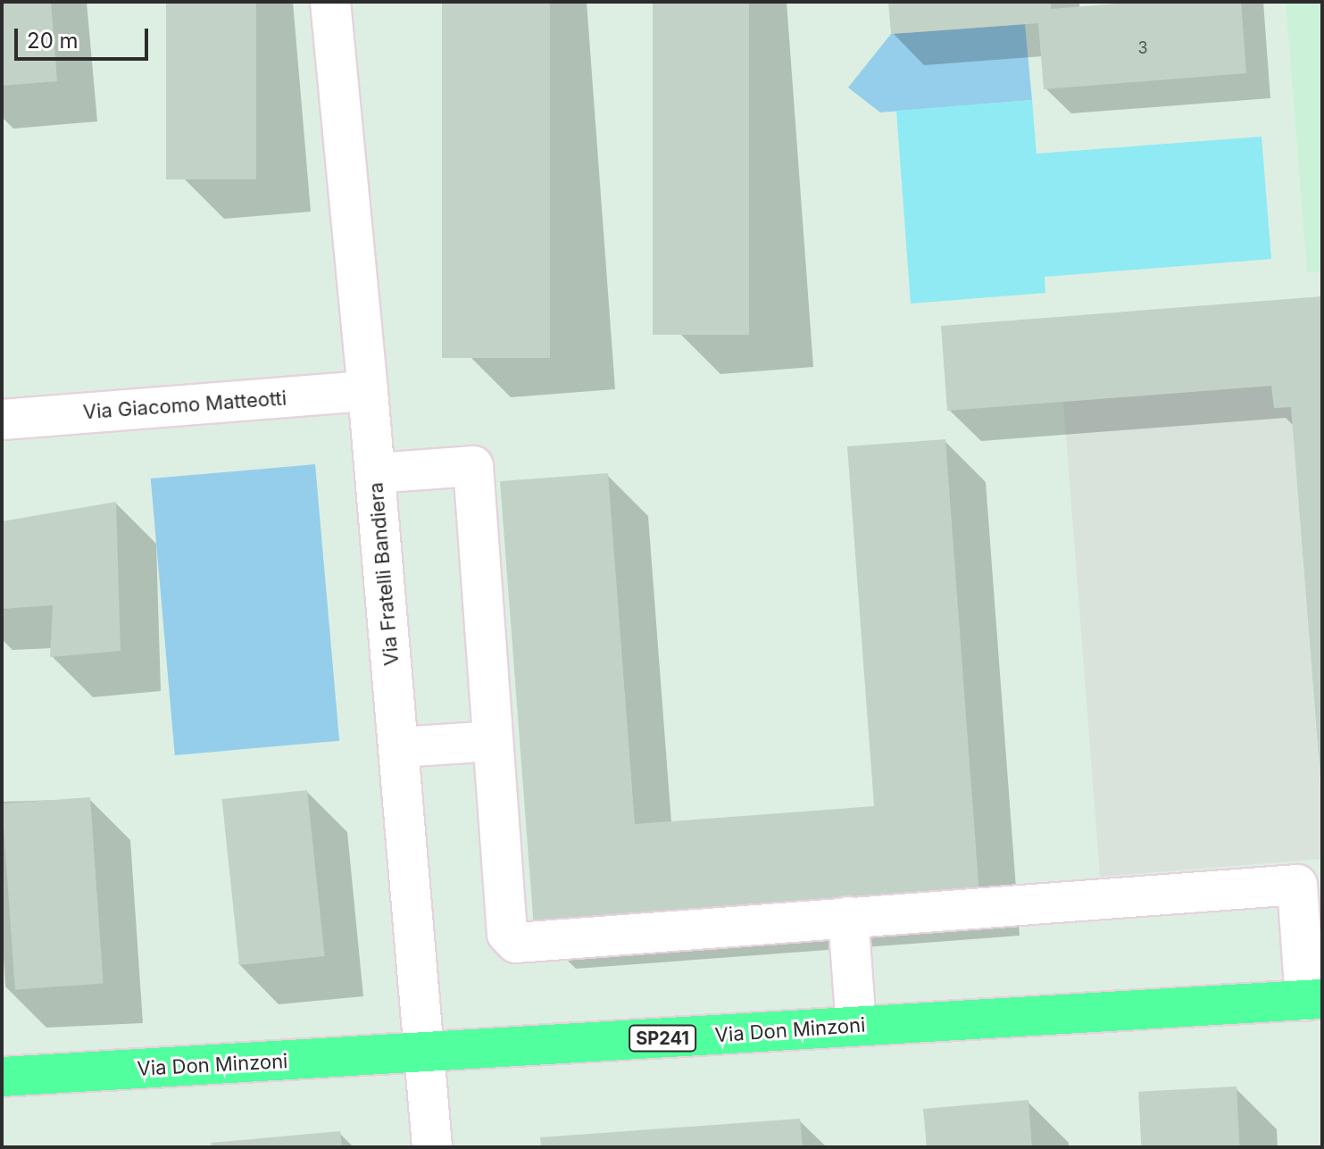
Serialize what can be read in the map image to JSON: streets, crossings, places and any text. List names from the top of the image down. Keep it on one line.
{"streets":{"main road":["Via Don Minzoni","SP241"],"street":["Via Giacomo Matteotti","Via Fratelli Bandiera"]},"crossings":[["Via Giacomo Matteotti","Via Fratelli Bandiera"],["Via Fratelli Bandiera","Via Don Minzoni"]],"house_numbers":["3"],"scale_bar":"20 m"}
